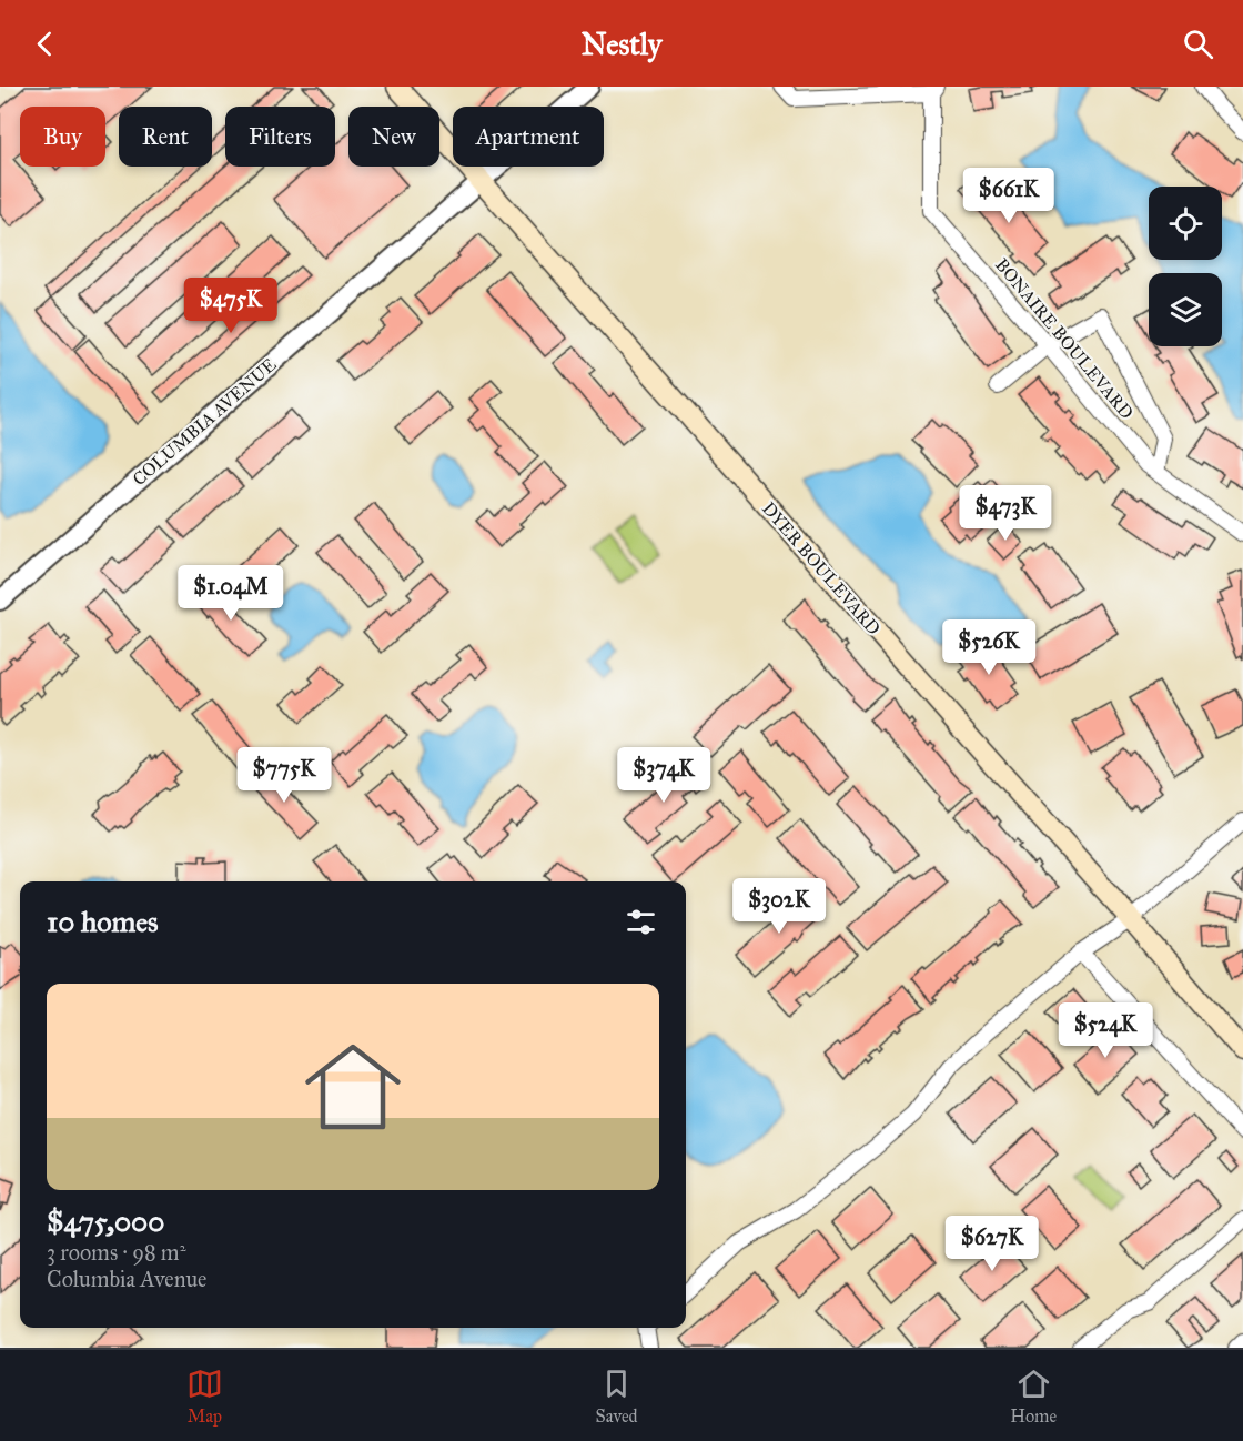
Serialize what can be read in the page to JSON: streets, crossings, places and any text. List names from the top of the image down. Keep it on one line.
{"streets":{"main road":["DYER BOULEVARD"],"street":["BONAIRE BOULEVARD","COLUMBIA AVENUE"]},"crossings":[["COLUMBIA AVENUE","DYER BOULEVARD"]],"page":{"header":"Nestly","chip":["Buy","Rent","Filters","New","Apartment"],"price":["$661K","$475K","$473K","$1.04M","$526K","$775K","$374K","$302K","$524K","$627K"],"heading":"10 homes","list":[{"name":"$475,000","note":"3 rooms · 98 m² · Columbia Avenue"}],"tabs":["Map","Saved","Home"]}}
